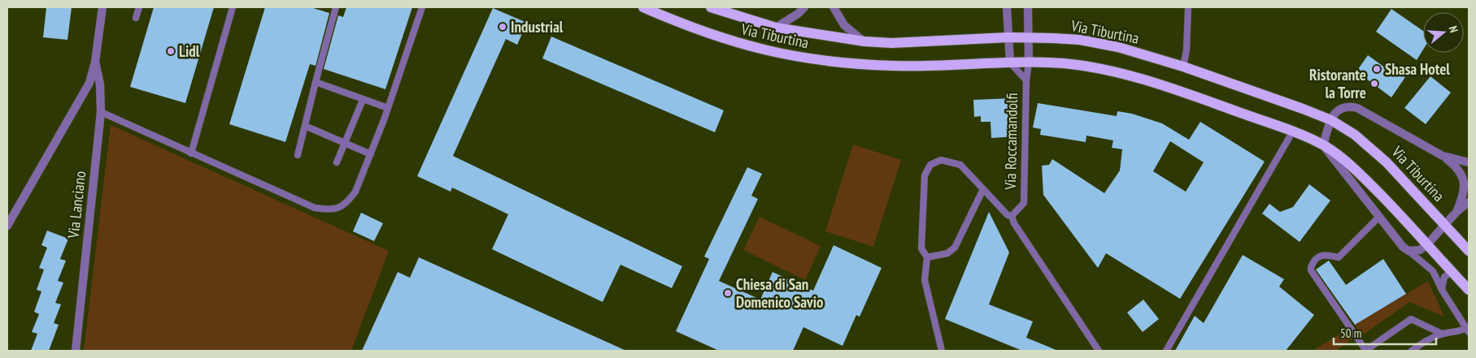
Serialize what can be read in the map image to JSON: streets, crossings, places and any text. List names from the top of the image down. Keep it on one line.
{"streets":{"main road":["Via Tiburtina"],"street":["Via Roccamandolfi","Via Lanciano"]},"crossings":[["Via Tiburtina","Via Roccamandolfi"]],"places":["Industrial","Lidl","Shasa Hotel","Ristorante la Torre","Chiesa di San Domenico Savio"],"scale_bar":"50 m","north":"right"}
